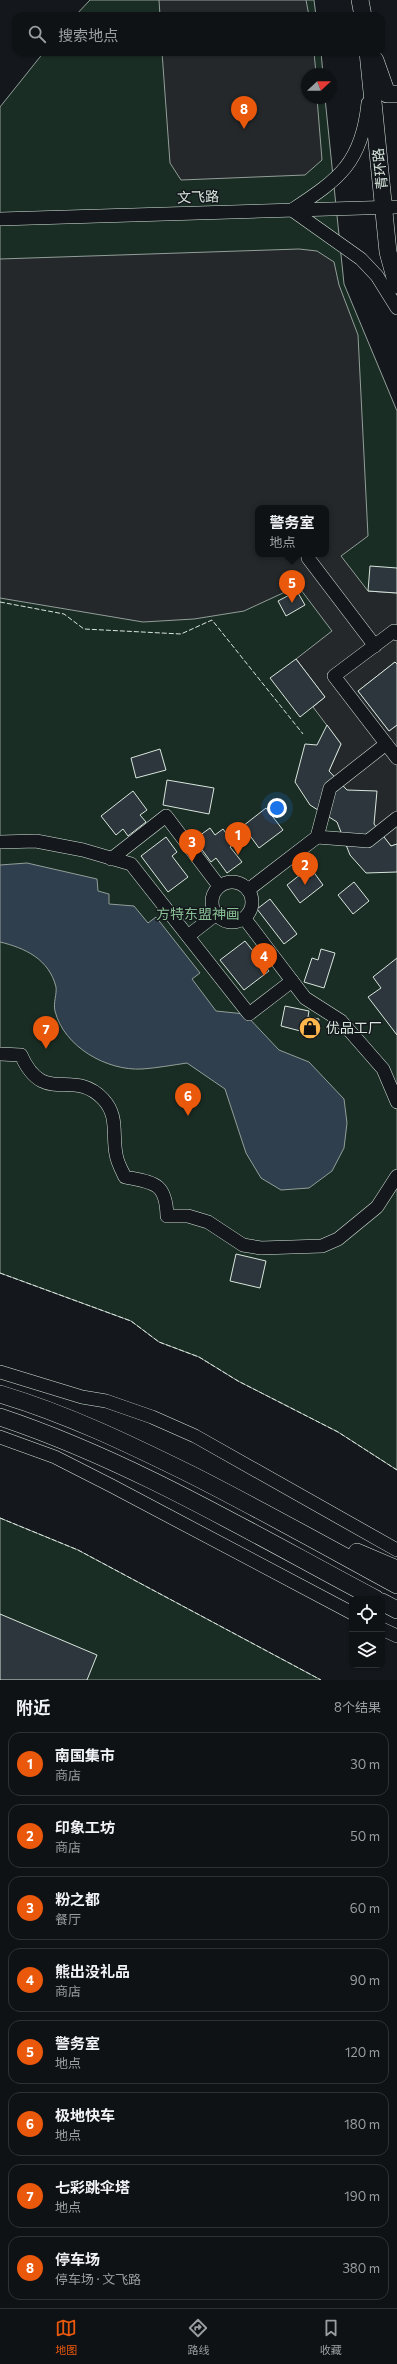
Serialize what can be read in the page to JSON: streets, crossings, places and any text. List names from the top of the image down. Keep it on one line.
{"streets":{"main road":["青环路"],"street":["文飞路"]},"crossings":[["青环路","文飞路"]],"parks":["方特东盟神画"],"places":{"shop":["优品工厂"]},"north":"right","page":{"search":"搜索地点","pins":["8","5","1","3","2","4","7","6"],"popup":["警务室","地点"],"heading":["附近","8个结果"],"list":[{"mark":"1","name":"南国集市","note":"商店","value":"30 m"},{"mark":"2","name":"印象工坊","note":"商店","value":"50 m"},{"mark":"3","name":"粉之都","note":"餐厅","value":"60 m"},{"mark":"4","name":"熊出没礼品","note":"商店","value":"90 m"},{"mark":"5","name":"警务室","note":"地点","value":"120 m"},{"mark":"6","name":"极地快车","note":"地点","value":"180 m"},{"mark":"7","name":"七彩跳伞塔","note":"地点","value":"190 m"},{"mark":"8","name":"停车场","note":"停车场 · 文飞路","value":"380 m"}],"nav":["地图","路线","收藏"]}}
